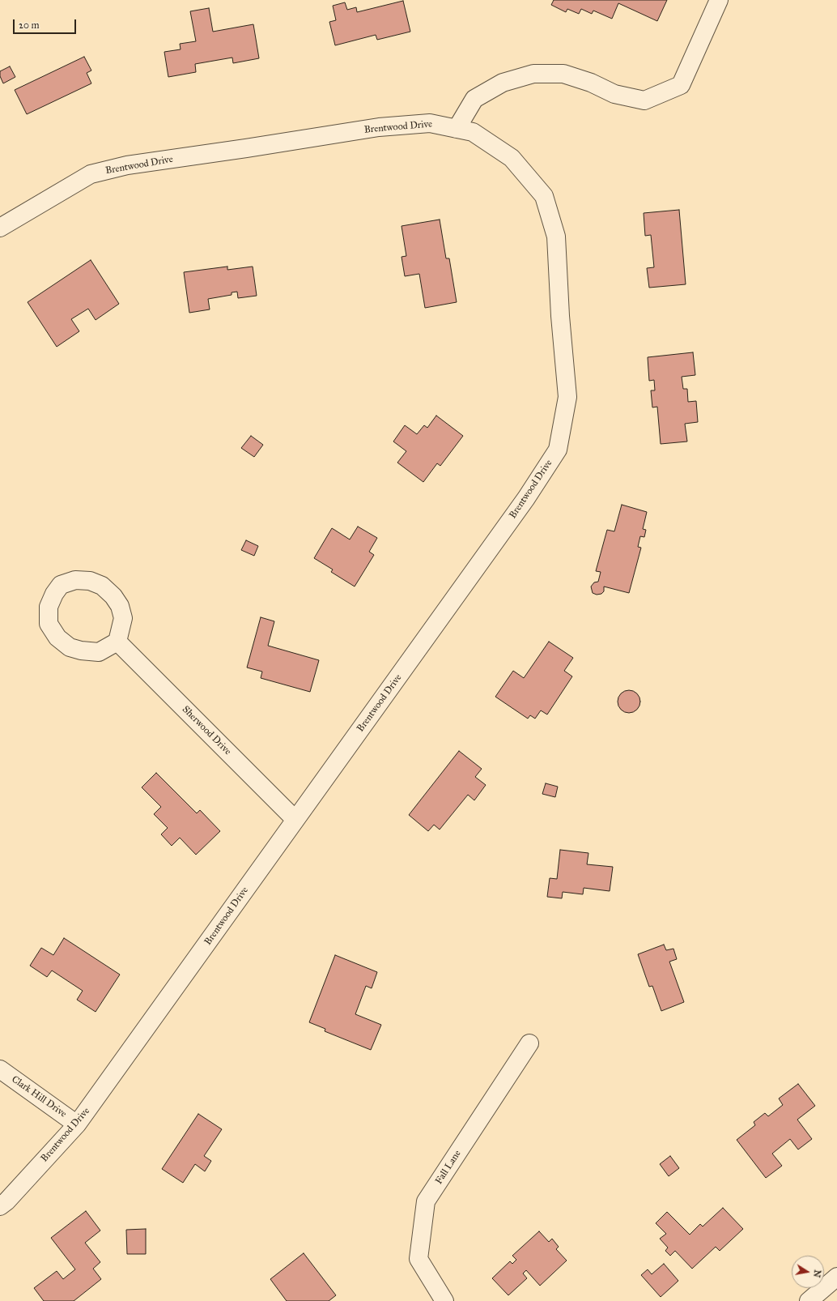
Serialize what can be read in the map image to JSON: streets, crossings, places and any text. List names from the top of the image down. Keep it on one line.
{"streets":{"street":["Brentwood Drive","Sherwood Drive","Clark Hill Drive","Fall Lane"]},"crossings":[["Brentwood Drive","Sherwood Drive"],["Brentwood Drive","Clark Hill Drive"]],"scale_bar":"20 m","north":"right"}
